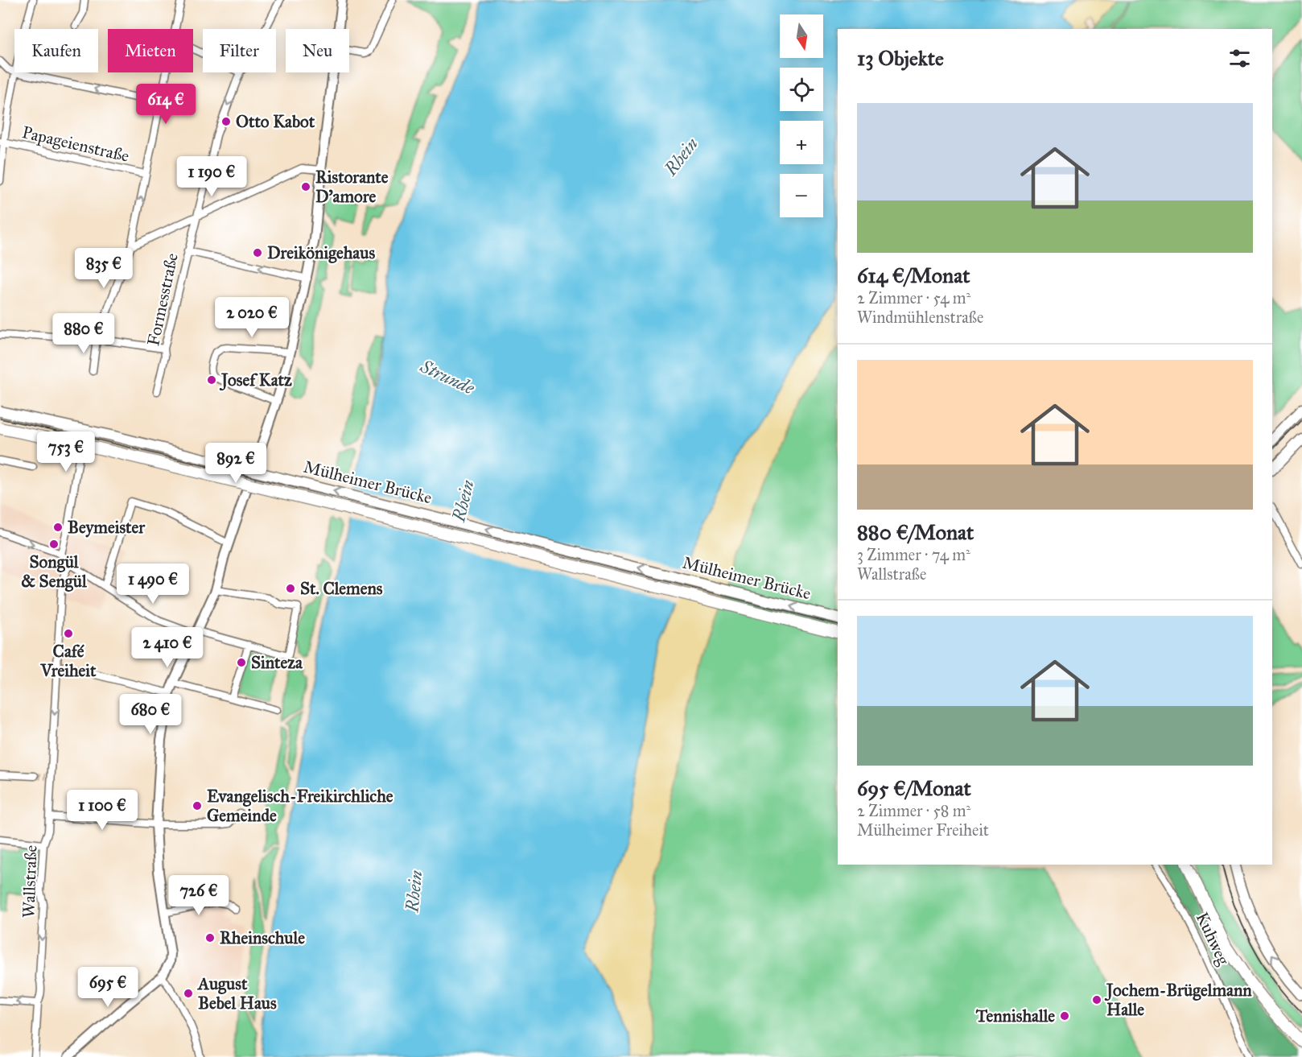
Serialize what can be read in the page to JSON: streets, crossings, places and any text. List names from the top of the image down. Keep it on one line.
{"streets":{"main road":["Mülheimer Brücke"],"street":["Papageienstraße","Formesstraße","Wallstraße","Kuhweg"]},"one_way":["Formesstraße","Wallstraße"],"water":["Rhein","Strunde"],"places":["Otto Kabot","Ristorante D'amore","Dreikönigehaus","Josef Katz","Beymeister","Songül & Sengül","St. Clemens","Café Vreiheit","Sinteza","Evangelisch-Freikirchliche Gemeinde","Rheinschule","August Bebel Haus","Jochem-Brügelmann Halle","Tennishalle"],"north":"bottom","page":{"map_buttons":["+","−"],"chip":["Kaufen","Mieten","Filter","Neu"],"heading":"13 Objekte","price":["614 €","1 190 €","835 €","2 020 €","880 €","753 €","892 €","1 490 €","2 410 €","680 €","1 100 €","726 €","695 €"],"list":[{"name":"614 €/Monat","note":"2 Zimmer · 54 m² · Windmühlenstraße"},{"name":"880 €/Monat","note":"3 Zimmer · 74 m² · Wallstraße"},{"name":"695 €/Monat","note":"2 Zimmer · 58 m² · Mülheimer Freiheit"}]}}
